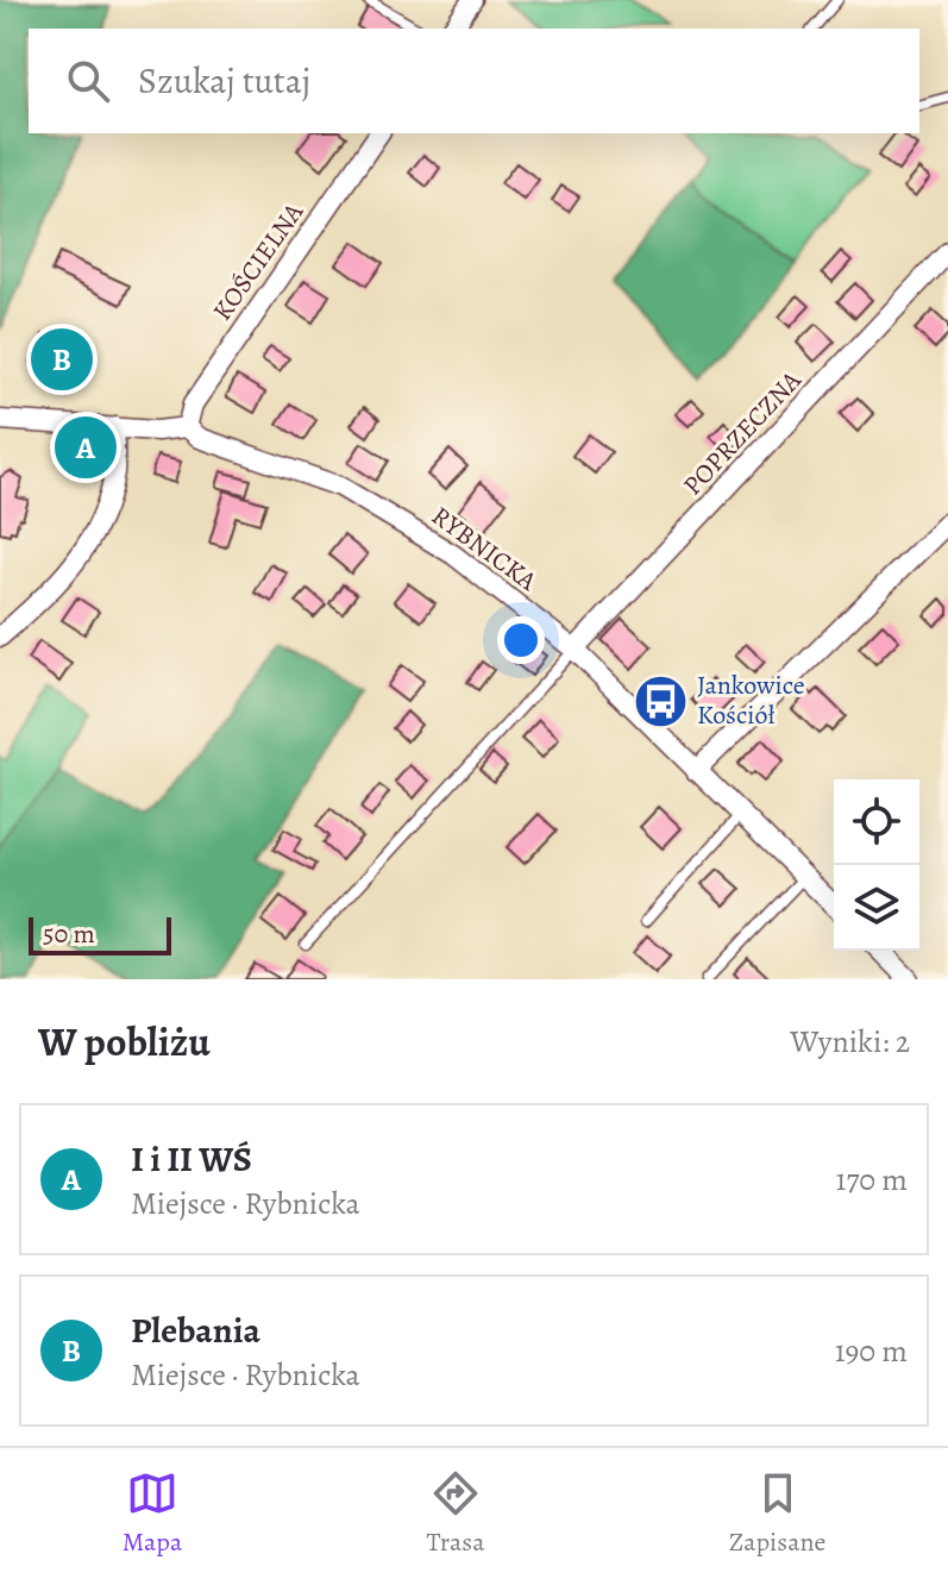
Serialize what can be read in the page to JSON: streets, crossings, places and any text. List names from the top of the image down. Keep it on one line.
{"streets":{"street":["KOŚCIELNA","POPRZECZNA","RYBNICKA"]},"crossings":[["KOŚCIELNA","RYBNICKA"],["POPRZECZNA","RYBNICKA"]],"places":{"bus stop":["Jankowice Kościół"]},"scale_bar":"50 m","page":{"search":"Szukaj tutaj","pins":["B","A"],"scale":"50 m","heading":["W pobliżu","Wyniki: 2"],"list":[{"mark":"A","name":"I i II WŚ","note":"Miejsce · Rybnicka","value":"170 m"},{"mark":"B","name":"Plebania","note":"Miejsce · Rybnicka","value":"190 m"}],"nav":["Mapa","Trasa","Zapisane"]}}
